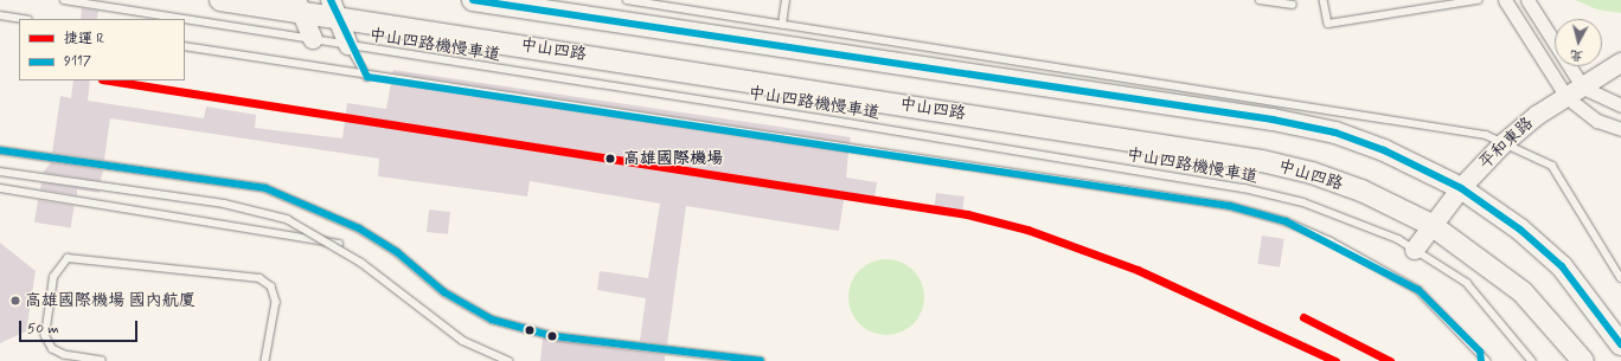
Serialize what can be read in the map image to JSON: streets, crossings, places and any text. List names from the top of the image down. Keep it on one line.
{"streets":{"main road":["中山四路"],"street":["平和東路"],"lane":["中山四路機慢車道"]},"crossings":[["中山四路機慢車道","平和東路"],["中山四路","平和東路"]],"places":["高雄國際機場","高雄國際機場 國內航廈"],"lines":["transit line 9117","metro line R"],"legend":["捷運 R","9117"],"scale_bar":"50 m","north":"bottom"}
